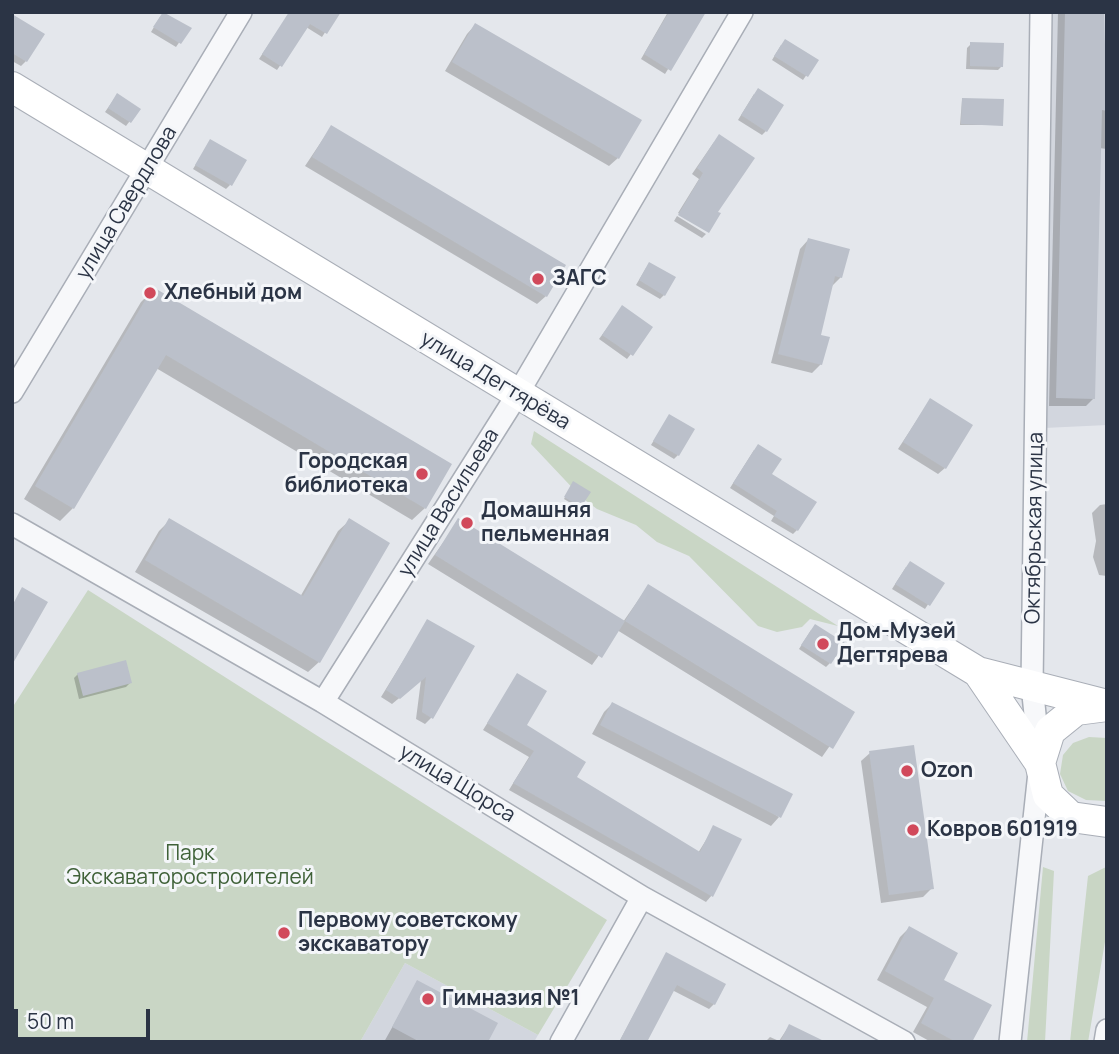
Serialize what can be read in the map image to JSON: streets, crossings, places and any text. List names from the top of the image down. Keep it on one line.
{"streets":{"main road":["улица Дегтярёва"],"street":["улица Свердлова","улица Васильева","Октябрьская улица","улица Щорса"]},"crossings":[["улица Свердлова","улица Дегтярёва"],["улица Дегтярёва","улица Васильева"],["улица Дегтярёва","Октябрьская улица"],["улица Васильева","улица Щорса"]],"parks":["Парк Экскаваторостроителей"],"places":["ЗАГС","Хлебный дом","Городская библиотека","Домашняя пельменная","Дом-Музей Дегтярева","Ozon","Ковров 601919","Первому советскому экскаватору","Гимназия №1"],"scale_bar":"50 m"}
